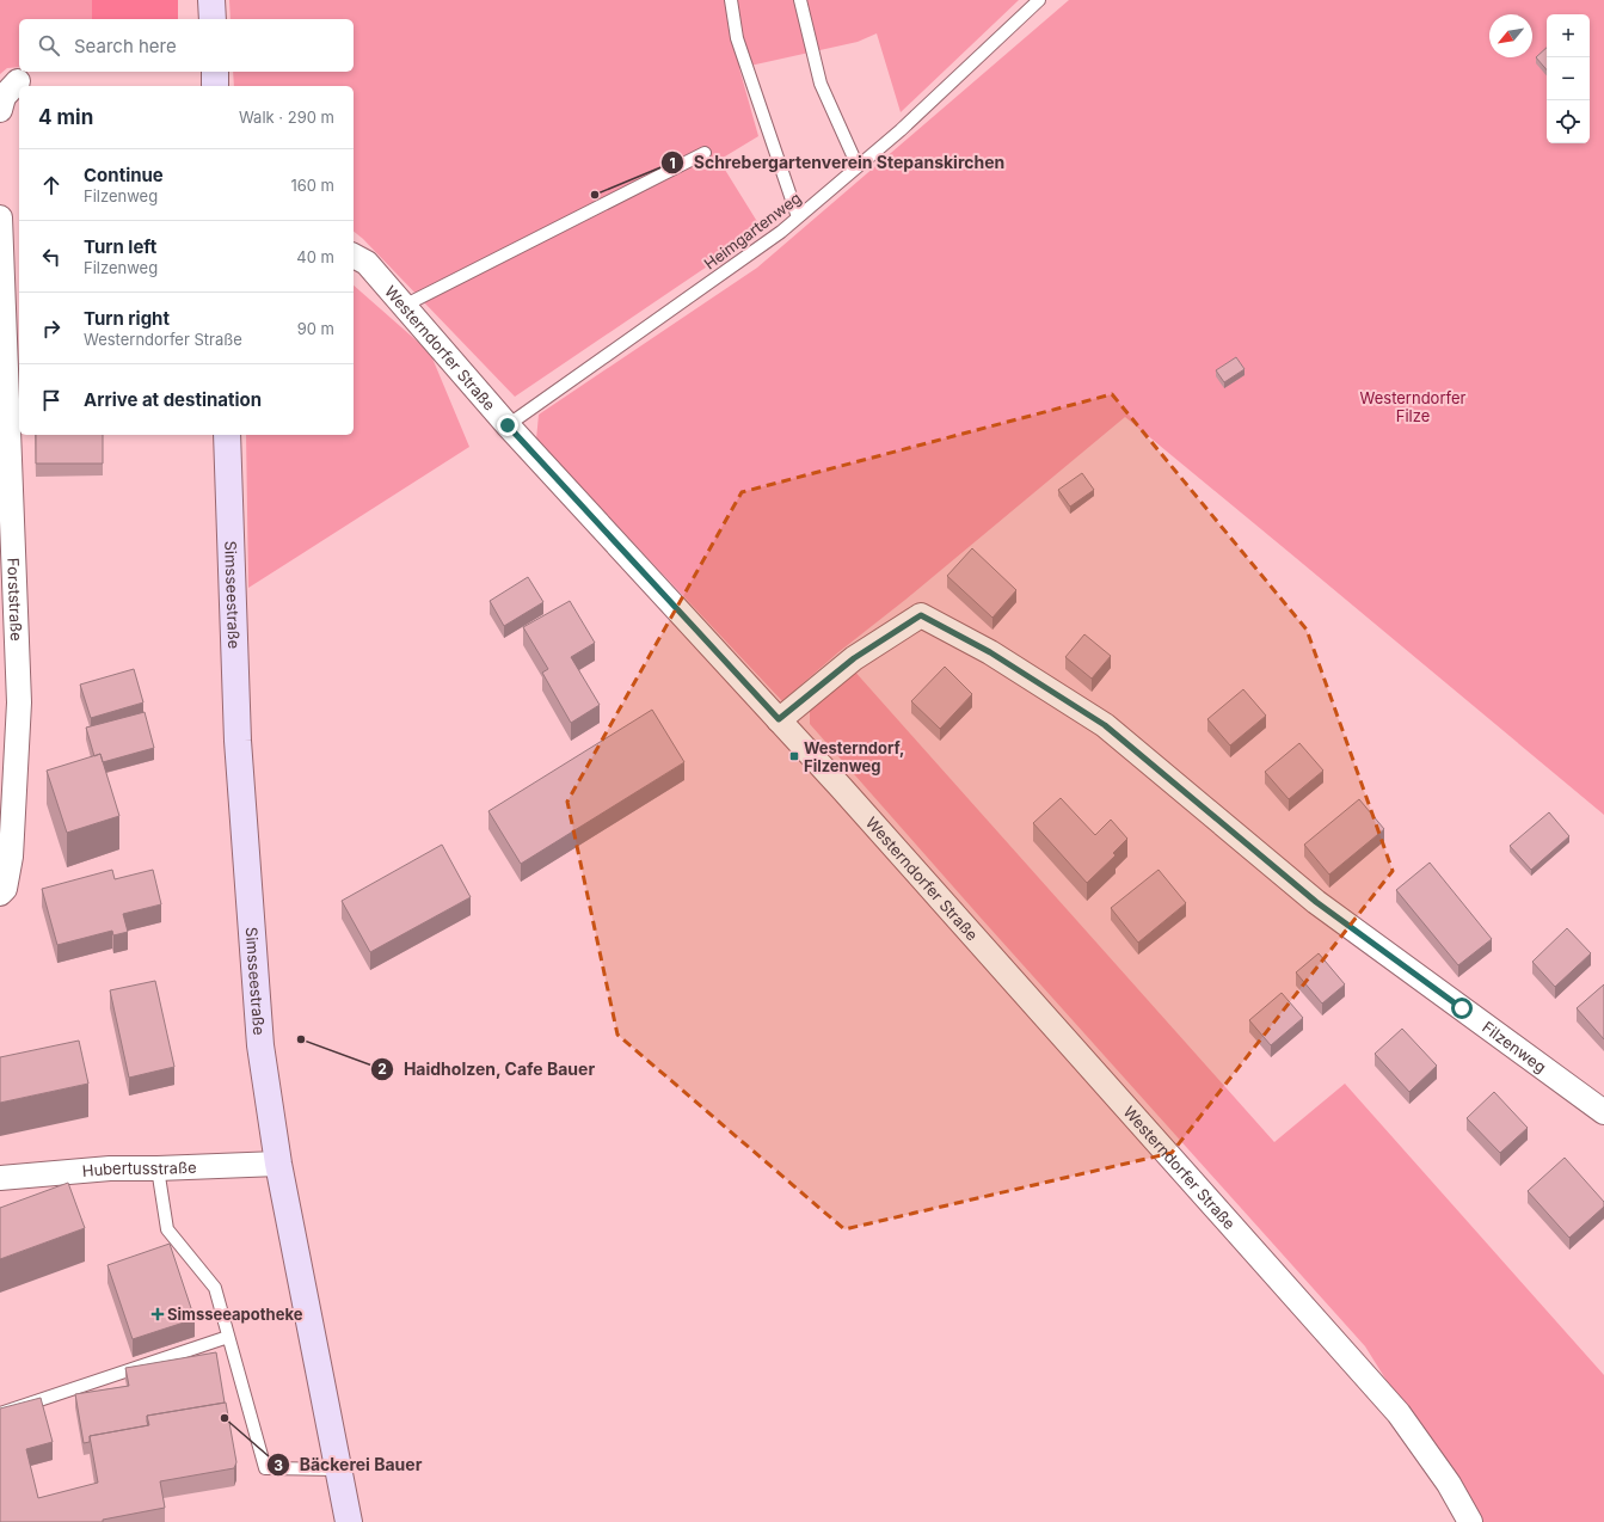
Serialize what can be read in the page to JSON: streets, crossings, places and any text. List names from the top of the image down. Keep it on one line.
{"streets":{"main road":["Simsseestraße"],"street":["Westerndorfer Straße","Forststraße","Filzenweg","Hubertusstraße"],"lane":["Heimgartenweg"]},"crossings":[["Heimgartenweg","Westerndorfer Straße"],["Westerndorfer Straße","Filzenweg"],["Simsseestraße","Hubertusstraße"]],"parks":["Westerndorfer Filze"],"places":{"other":["Schrebergartenverein Stepanskirchen","Haidholzen, Cafe Bauer","Bäckerei Bauer"],"transit":["Westerndorf, Filzenweg"],"health":["Simsseeapotheke"]},"north":"bottom left","page":{"map_buttons":["+","−"],"search":"Search here","heading":["4 min","Walk · 290 m"],"list":[["Continue","Filzenweg","160 m"],["Turn left","Filzenweg","40 m"],["Turn right","Westerndorfer Straße","90 m"],"Arrive at destination"]}}
